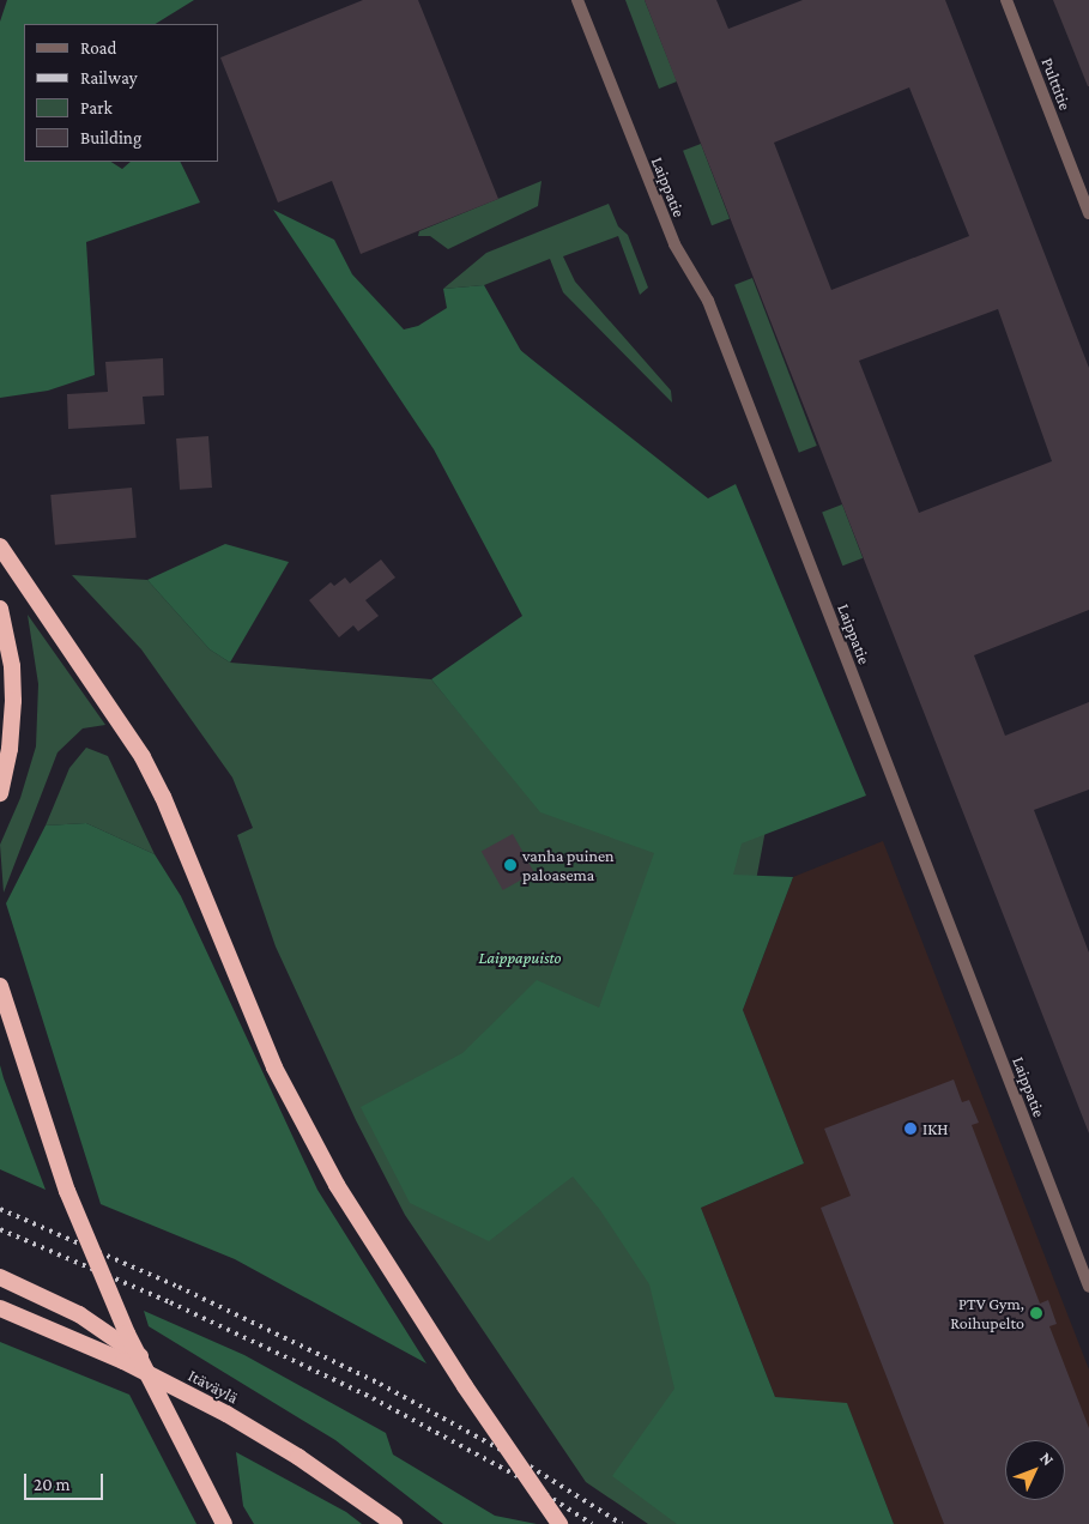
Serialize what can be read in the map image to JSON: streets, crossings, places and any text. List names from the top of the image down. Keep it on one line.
{"streets":{"highway":["Itäväylä"],"street":["Pulttitie","Laippatie"]},"parks":["Laippapuisto"],"places":["vanha puinen paloasema","IKH","PTV Gym, Roihupelto"],"legend":["Road","Railway","Park","Building"],"scale_bar":"20 m","north":"top right"}
